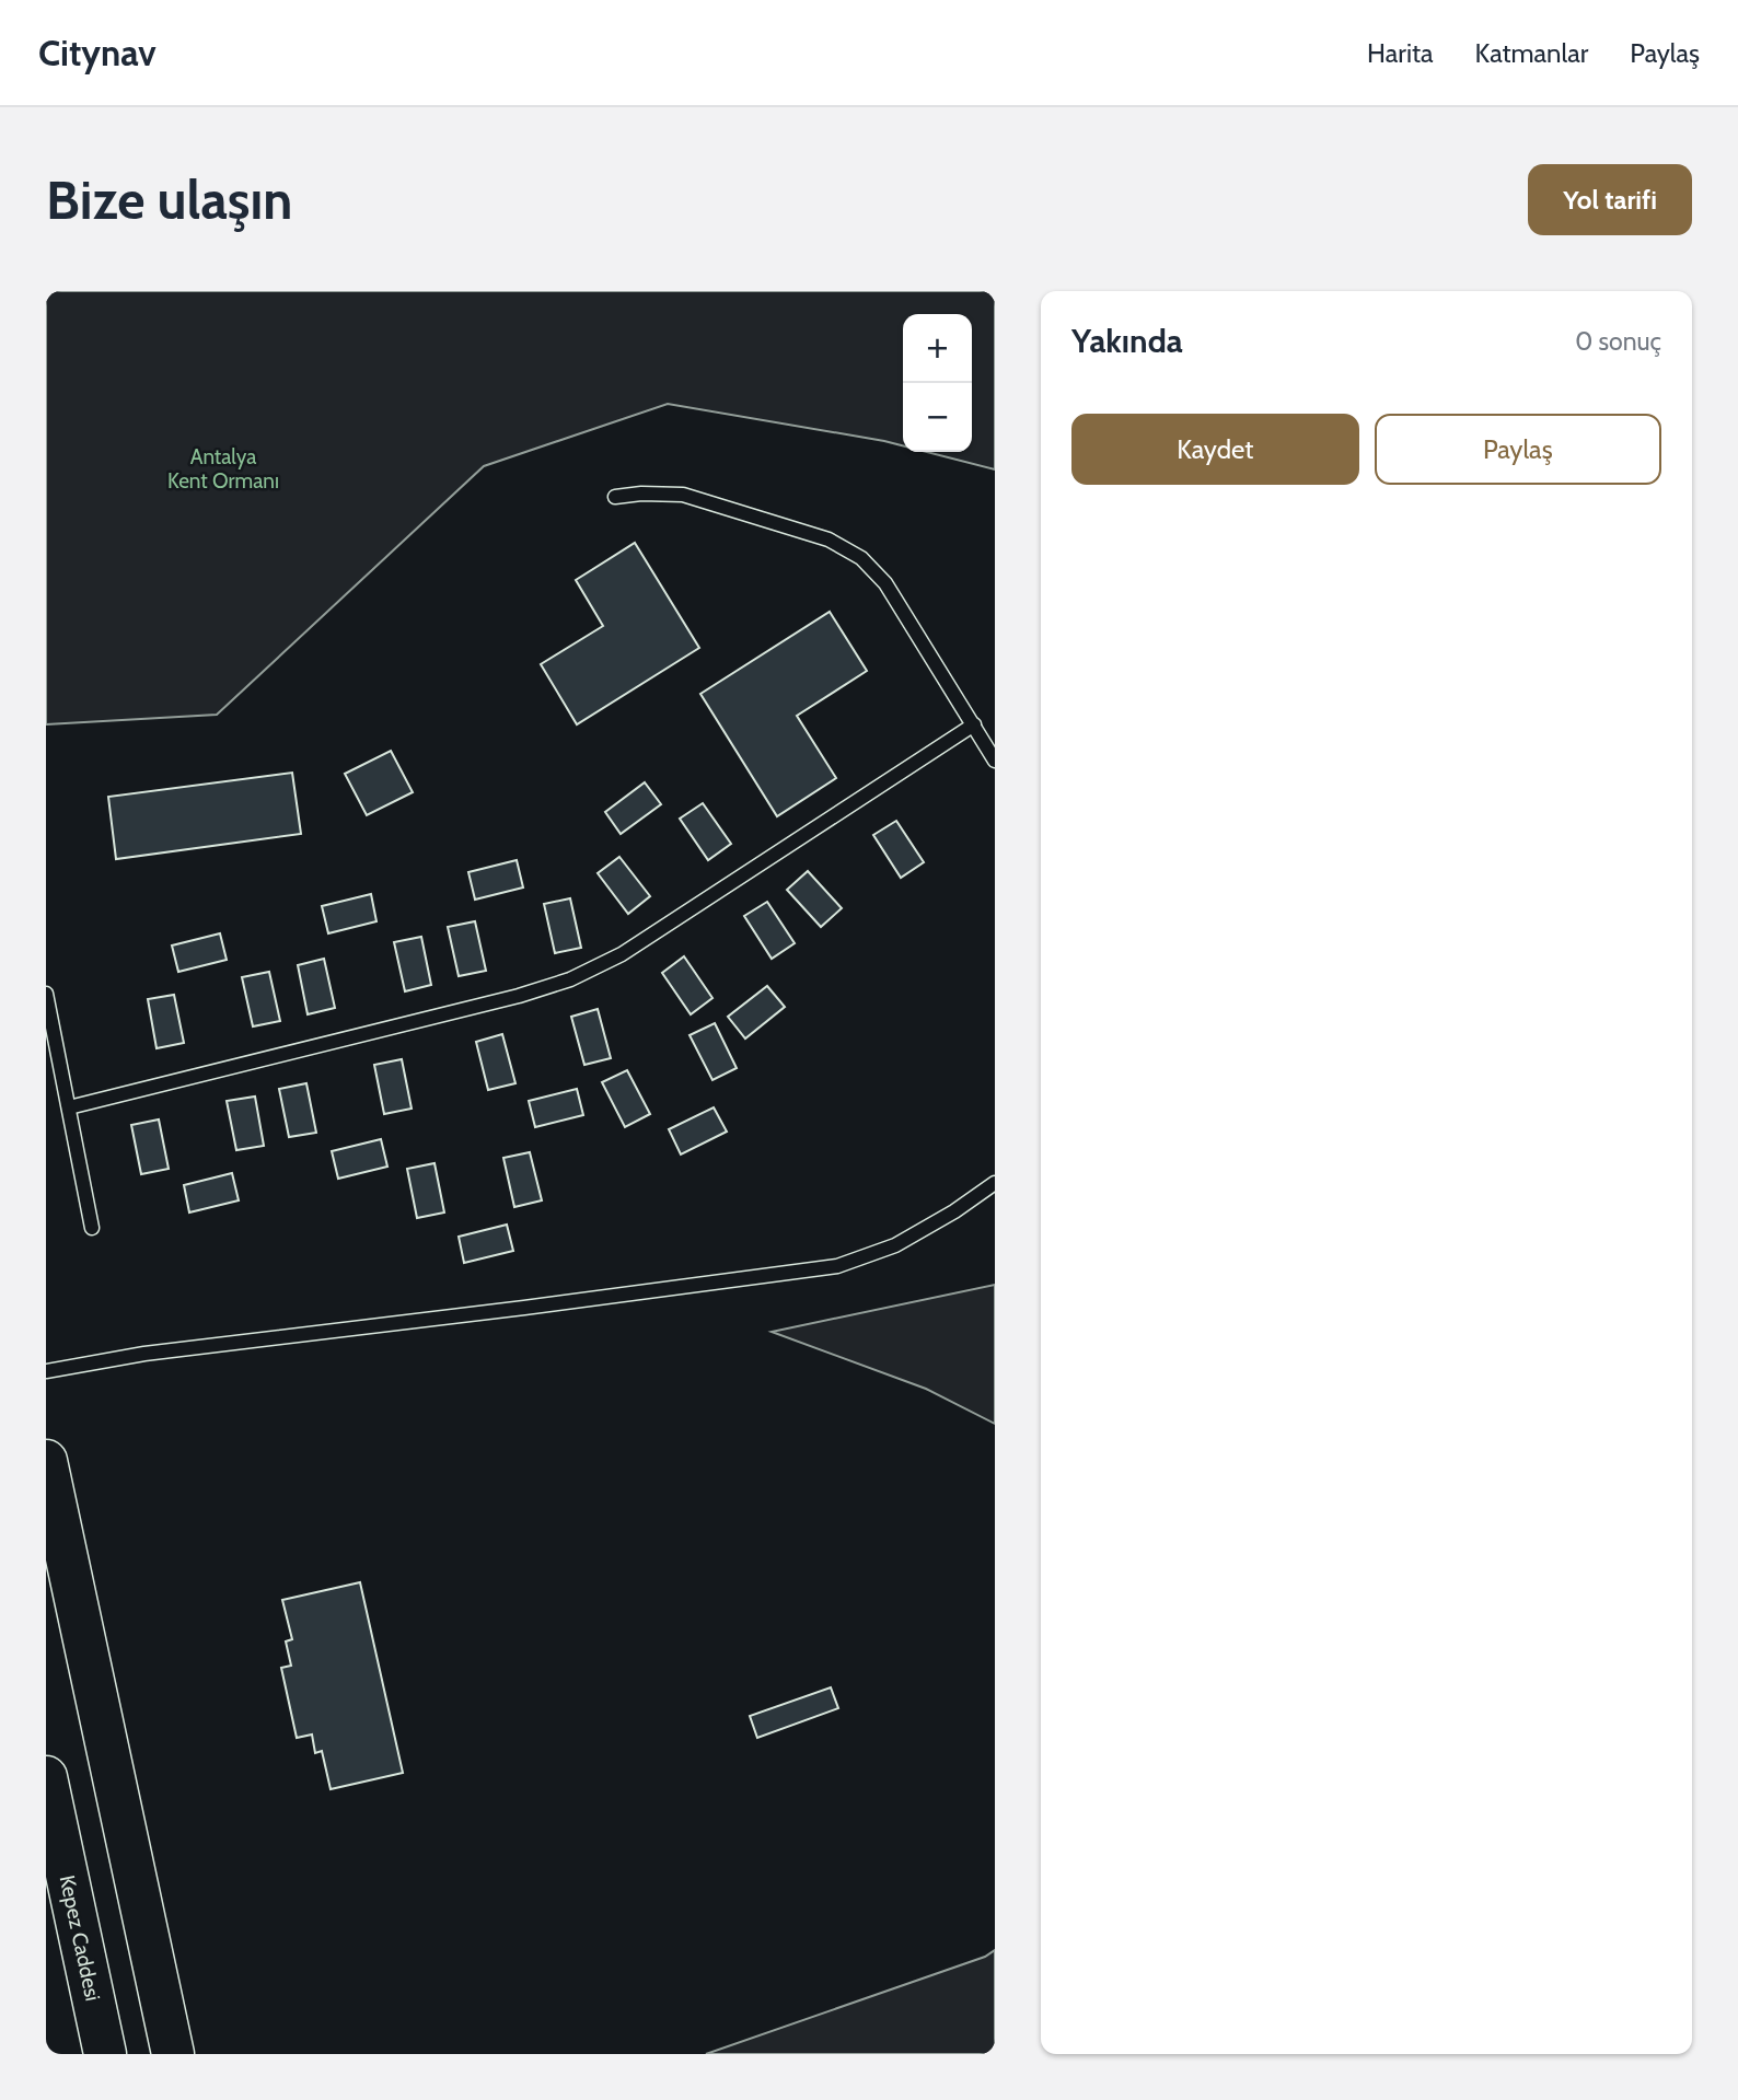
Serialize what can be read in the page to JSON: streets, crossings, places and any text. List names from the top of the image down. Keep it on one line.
{"streets":{"main road":["Kepez Caddesi"]},"parks":["Antalya Kent Ormanı"],"page":{"header":"Citynav","nav":["Harita","Katmanlar","Paylaş"],"buttons":["Yol tarifi",["Kaydet","Paylaş"]],"title":"Bize ulaşın","heading":["Yakında","0 sonuç"],"map_buttons":["+","−"]}}
